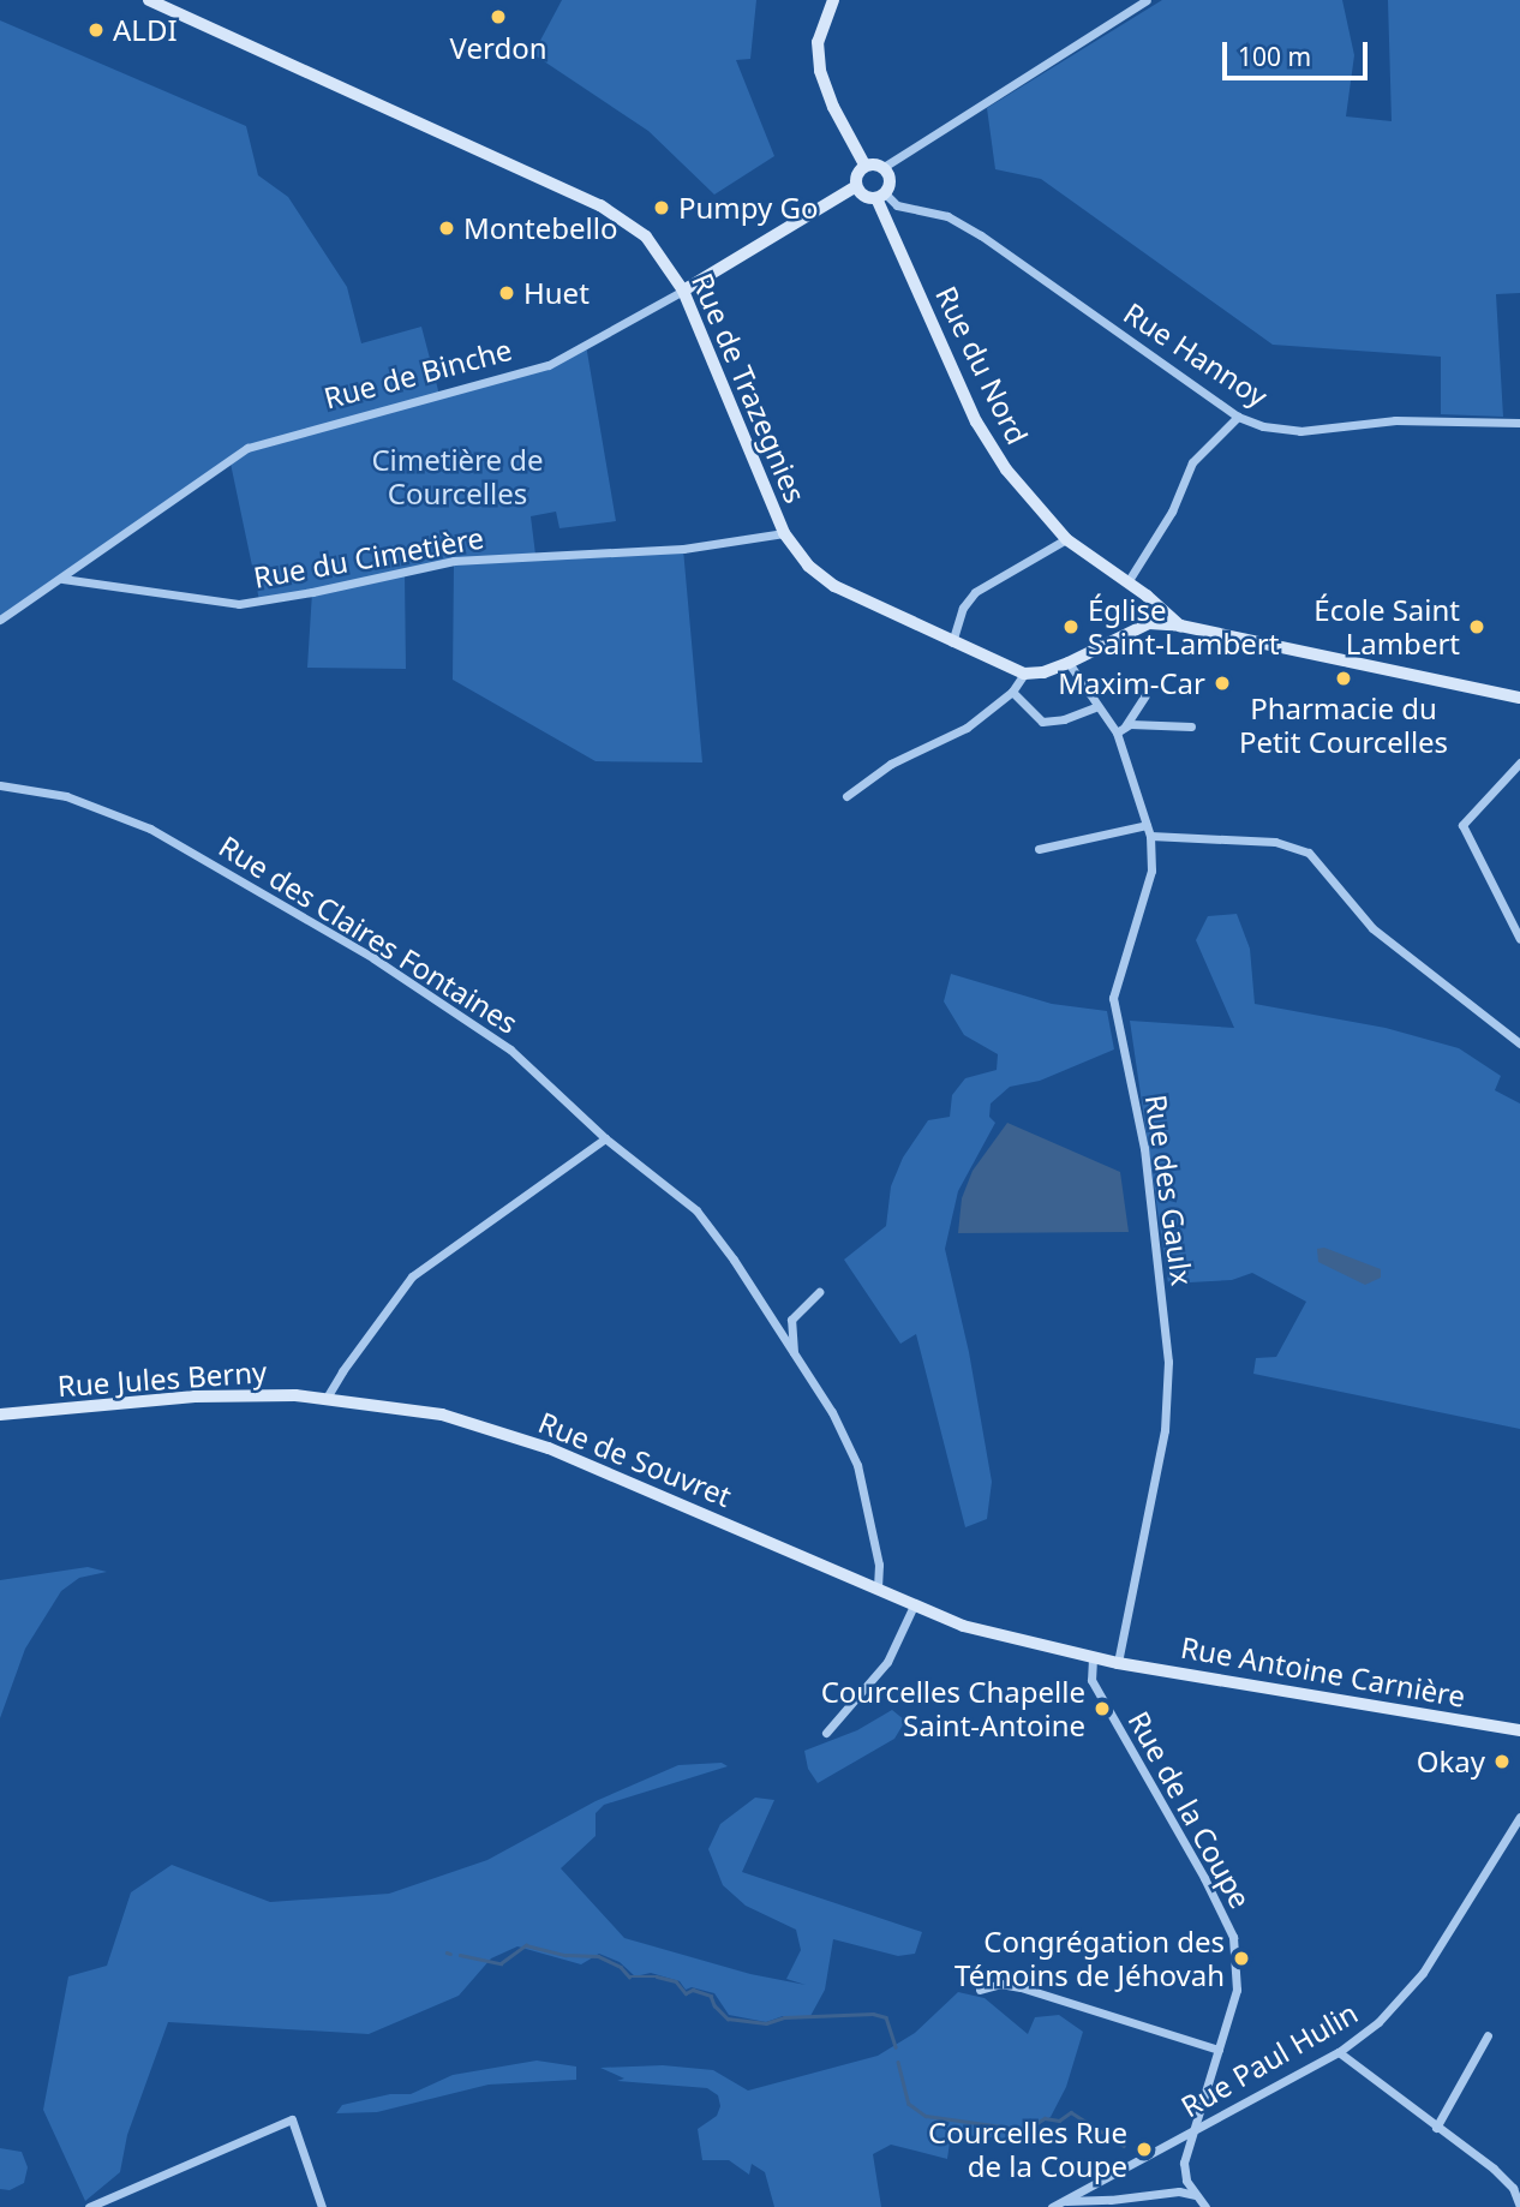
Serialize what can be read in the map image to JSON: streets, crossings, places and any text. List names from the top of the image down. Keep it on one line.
{"streets":{"main road":["Rue du Nord","Rue de Binche","Rue de Trazegnies","Rue Jules Berny","Rue de Souvret","Rue Antoine Carnière"],"street":["Rue Hannoy","Rue du Cimetière","Rue des Claires Fontaines","Rue des Gaulx","Rue de la Coupe","Rue Paul Hulin"]},"crossings":[["Rue Hannoy","Rue du Nord"],["Rue Hannoy","Rue de Binche"],["Rue du Nord","Rue de Binche"],["Rue de Binche","Rue de Trazegnies"],["Rue de Binche","Rue du Cimetière"],["Rue de Trazegnies","Rue du Cimetière"],["Rue des Claires Fontaines","Rue de Souvret"],["Rue des Gaulx","Rue de Souvret"],["Rue des Gaulx","Rue Antoine Carnière"],["Rue Jules Berny","Rue de Souvret"],["Rue de Souvret","Rue Antoine Carnière"],["Rue de Souvret","Rue de la Coupe"],["Rue de la Coupe","Rue Paul Hulin"]],"parks":["Cimetière de Courcelles"],"places":["Verdon","ALDI","Pumpy Go","Montebello","Huet","Église Saint-Lambert","École Saint Lambert","Pharmacie du Petit Courcelles","Maxim-Car","Courcelles Chapelle Saint-Antoine","Okay","Congrégation des Témoins de Jéhovah","Courcelles Rue de la Coupe"],"scale_bar":"100 m"}
